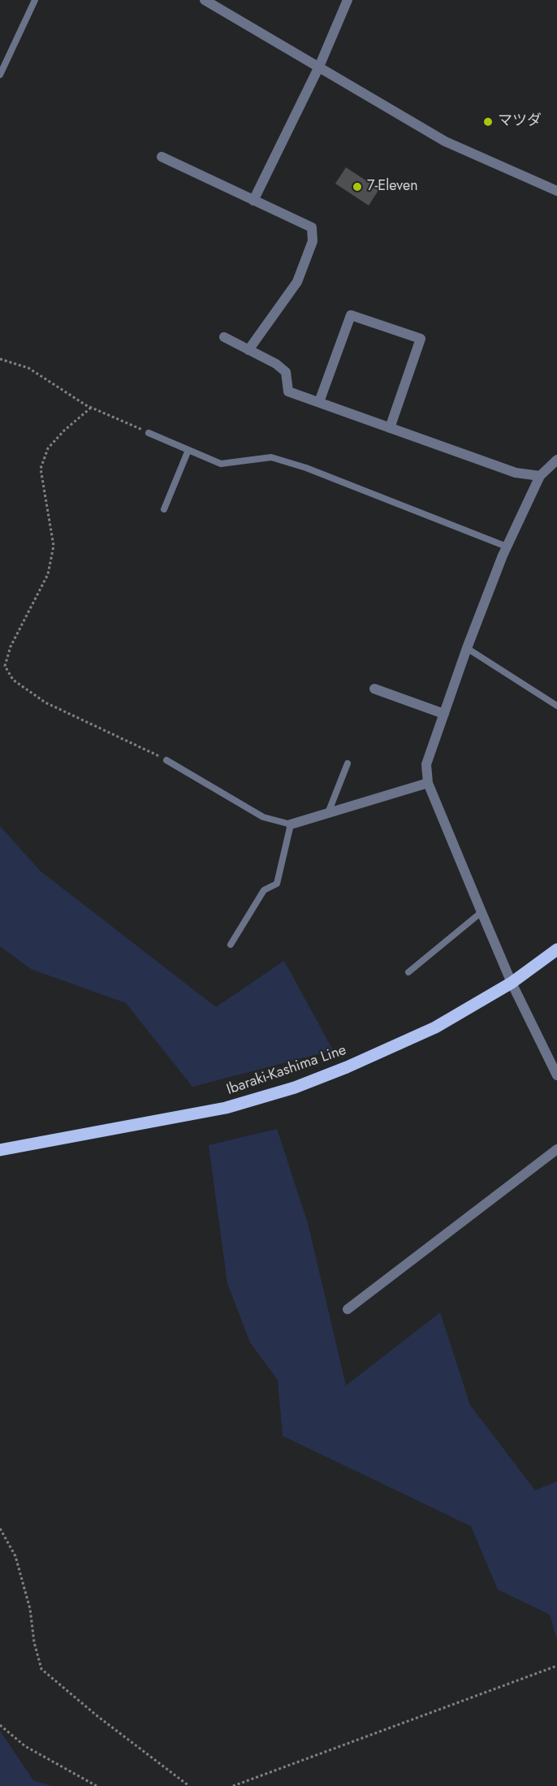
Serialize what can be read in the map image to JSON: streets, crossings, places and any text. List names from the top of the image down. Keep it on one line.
{"streets":{"main road":["Ibaraki-Kashima Line"]},"places":["マツダ","7-Eleven"]}
